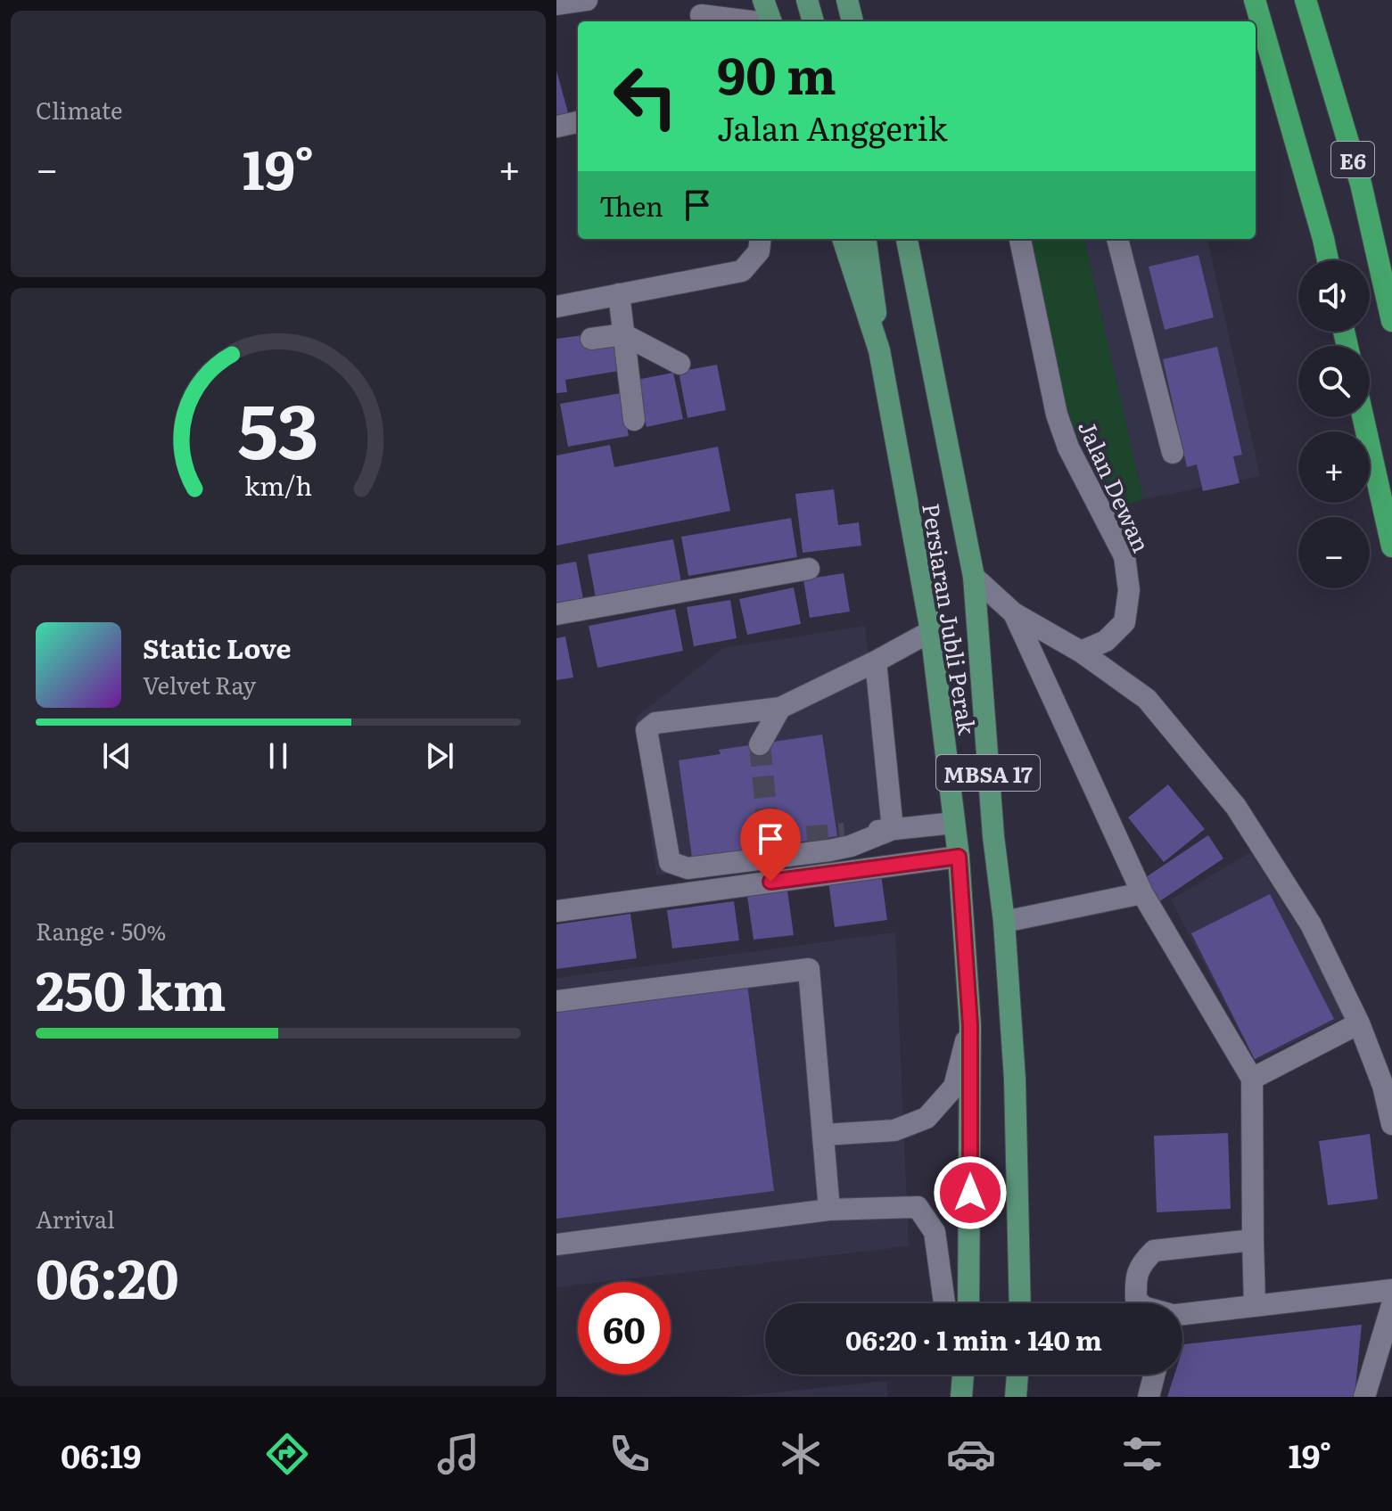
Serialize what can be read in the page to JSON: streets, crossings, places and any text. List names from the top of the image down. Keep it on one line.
{"streets":{"highway":["E6"],"main road":["Persiaran Jubli Perak","MBSA 17"],"street":["Jalan Dewan"]},"page":{"tile":["Climate",["Range · 50%","250 km"],["Arrival","06:20"]],"turn":["90 m","Jalan Anggerik"],"heat":["−","19°","+"],"then":"Then","map_buttons":["+","−"],"song":["Static Love","Velvet Ray"],"limit":"60","trip":"06:20 · 1 min · 140 m","tabs":["06:19","19°"],"gauge":["53","km/h"]}}
